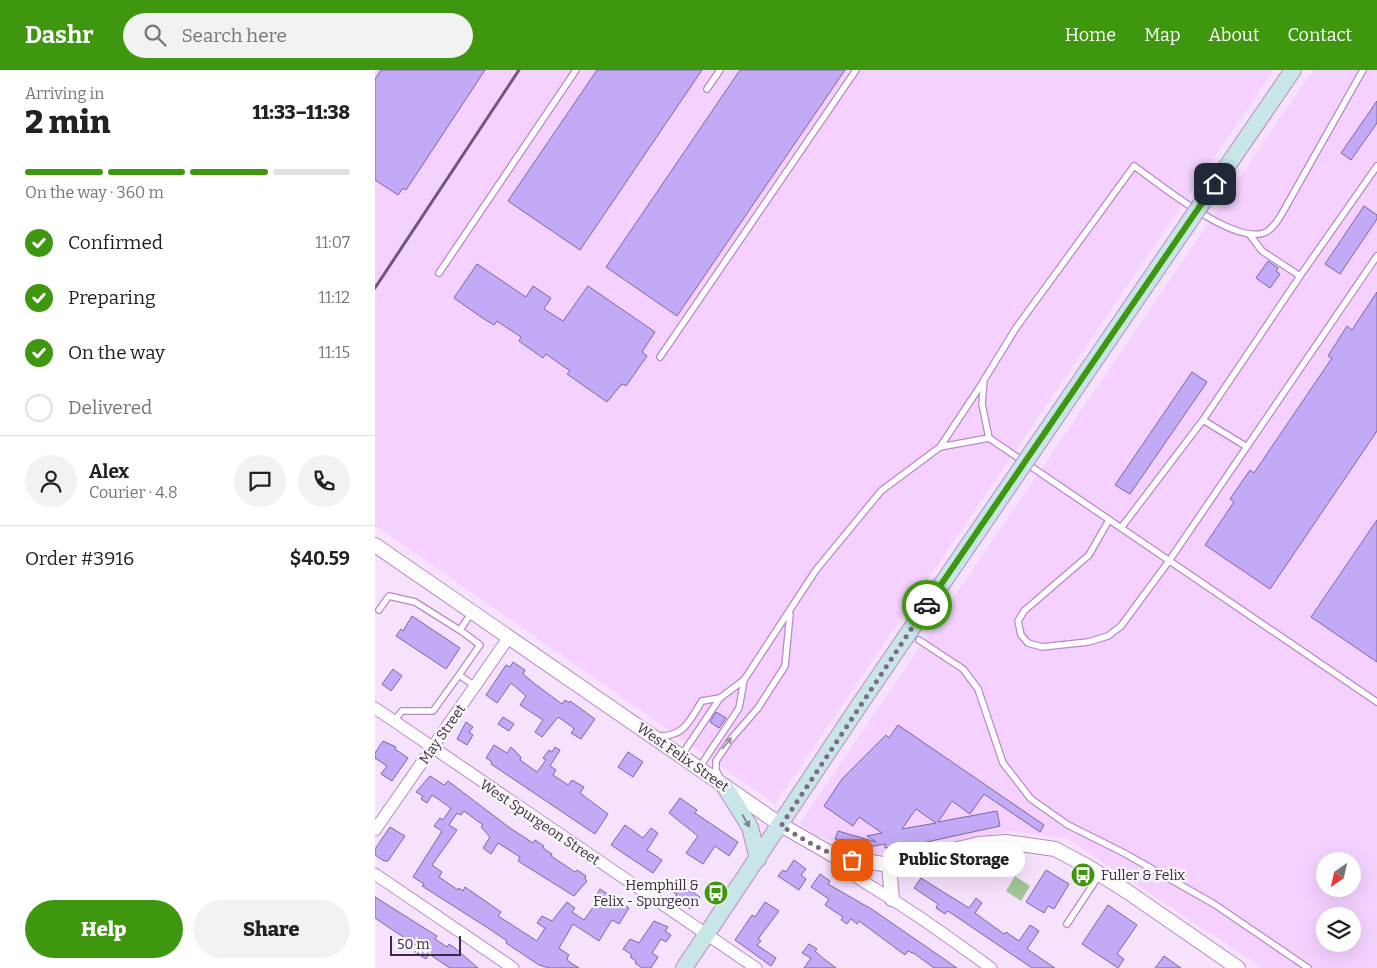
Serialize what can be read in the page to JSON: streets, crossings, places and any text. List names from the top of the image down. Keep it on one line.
{"streets":{"street":["May Street","West Felix Street","West Spurgeon Street"]},"crossings":[["May Street","West Felix Street"],["May Street","West Spurgeon Street"]],"places":{"other":["Public Storage"],"bus stop":["Fuller & Felix","Hemphill & Felix - Spurgeon"]},"scale_bar":"50 m","north":"bottom left","page":{"header":"Dashr","search":"Search here","nav":["Home","Map","About","Contact"],"heading":["2 min","Arriving in","11:33–11:38"],"panel":["Alex","Courier · 4.8","Order #3916","$40.59"],"bar":"On the way · 360 m","list":[["Confirmed","11:07"],["Preparing","11:12"],["On the way","11:15"],"Delivered"],"bubble":"Public Storage","buttons":["Help","Share"],"scale":"50 m"}}
